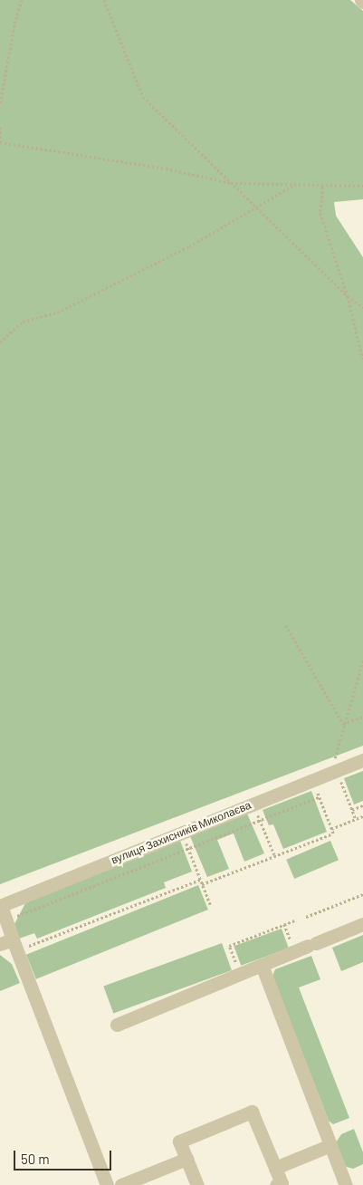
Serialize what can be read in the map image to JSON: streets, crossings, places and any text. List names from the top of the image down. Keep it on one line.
{"streets":{"street":["вулиця Захисників Миколаєва"]},"scale_bar":"50 m"}
